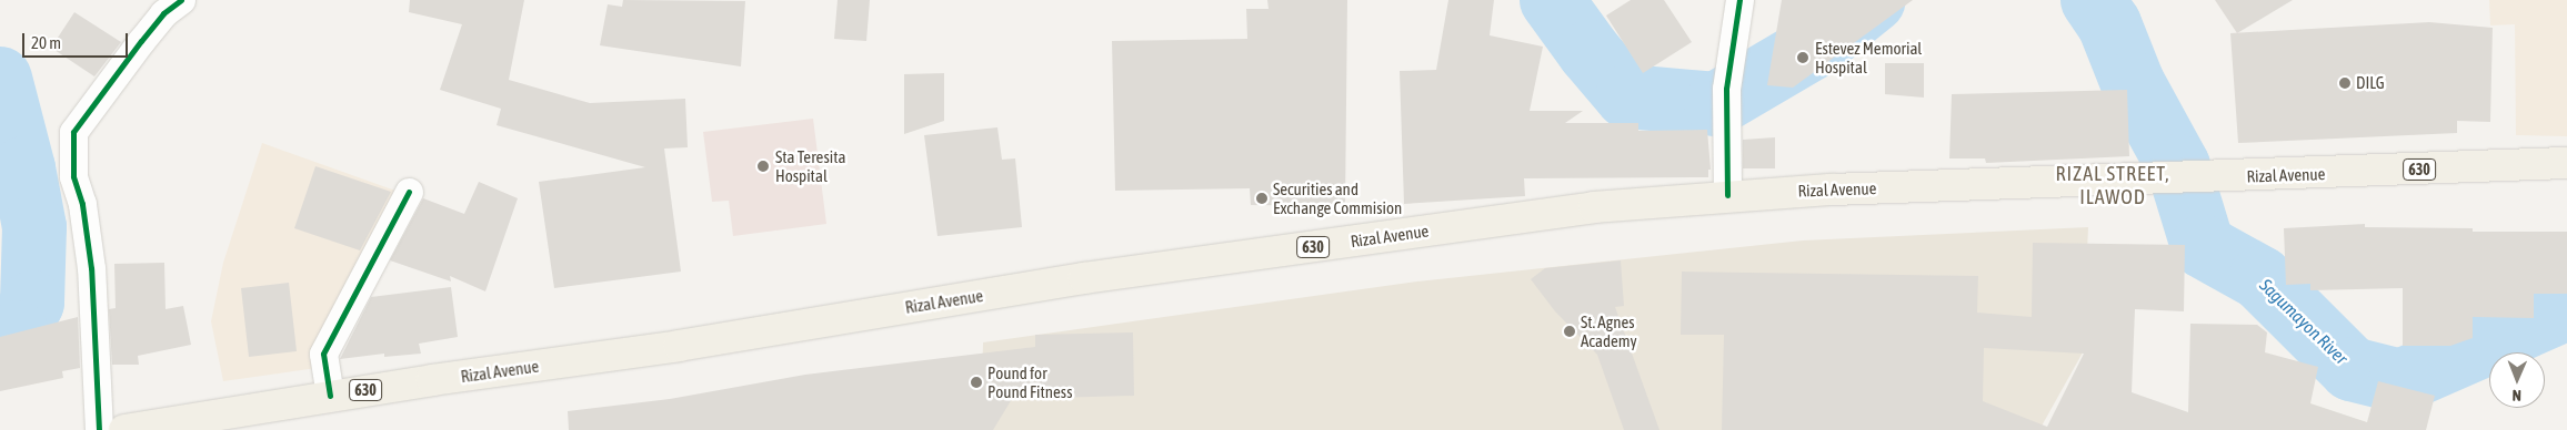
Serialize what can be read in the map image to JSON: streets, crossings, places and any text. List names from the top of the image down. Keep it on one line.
{"streets":{"main road":["630","Rizal Avenue"]},"districts":["RIZAL STREET, ILAWOD"],"water":["Sagumayon River"],"places":["Estevez Memorial Hospital","DILG","Sta Teresita Hospital","Securities and Exchange Commision","St. Agnes Academy","Pound for Pound Fitness"],"scale_bar":"20 m","north":"bottom"}
